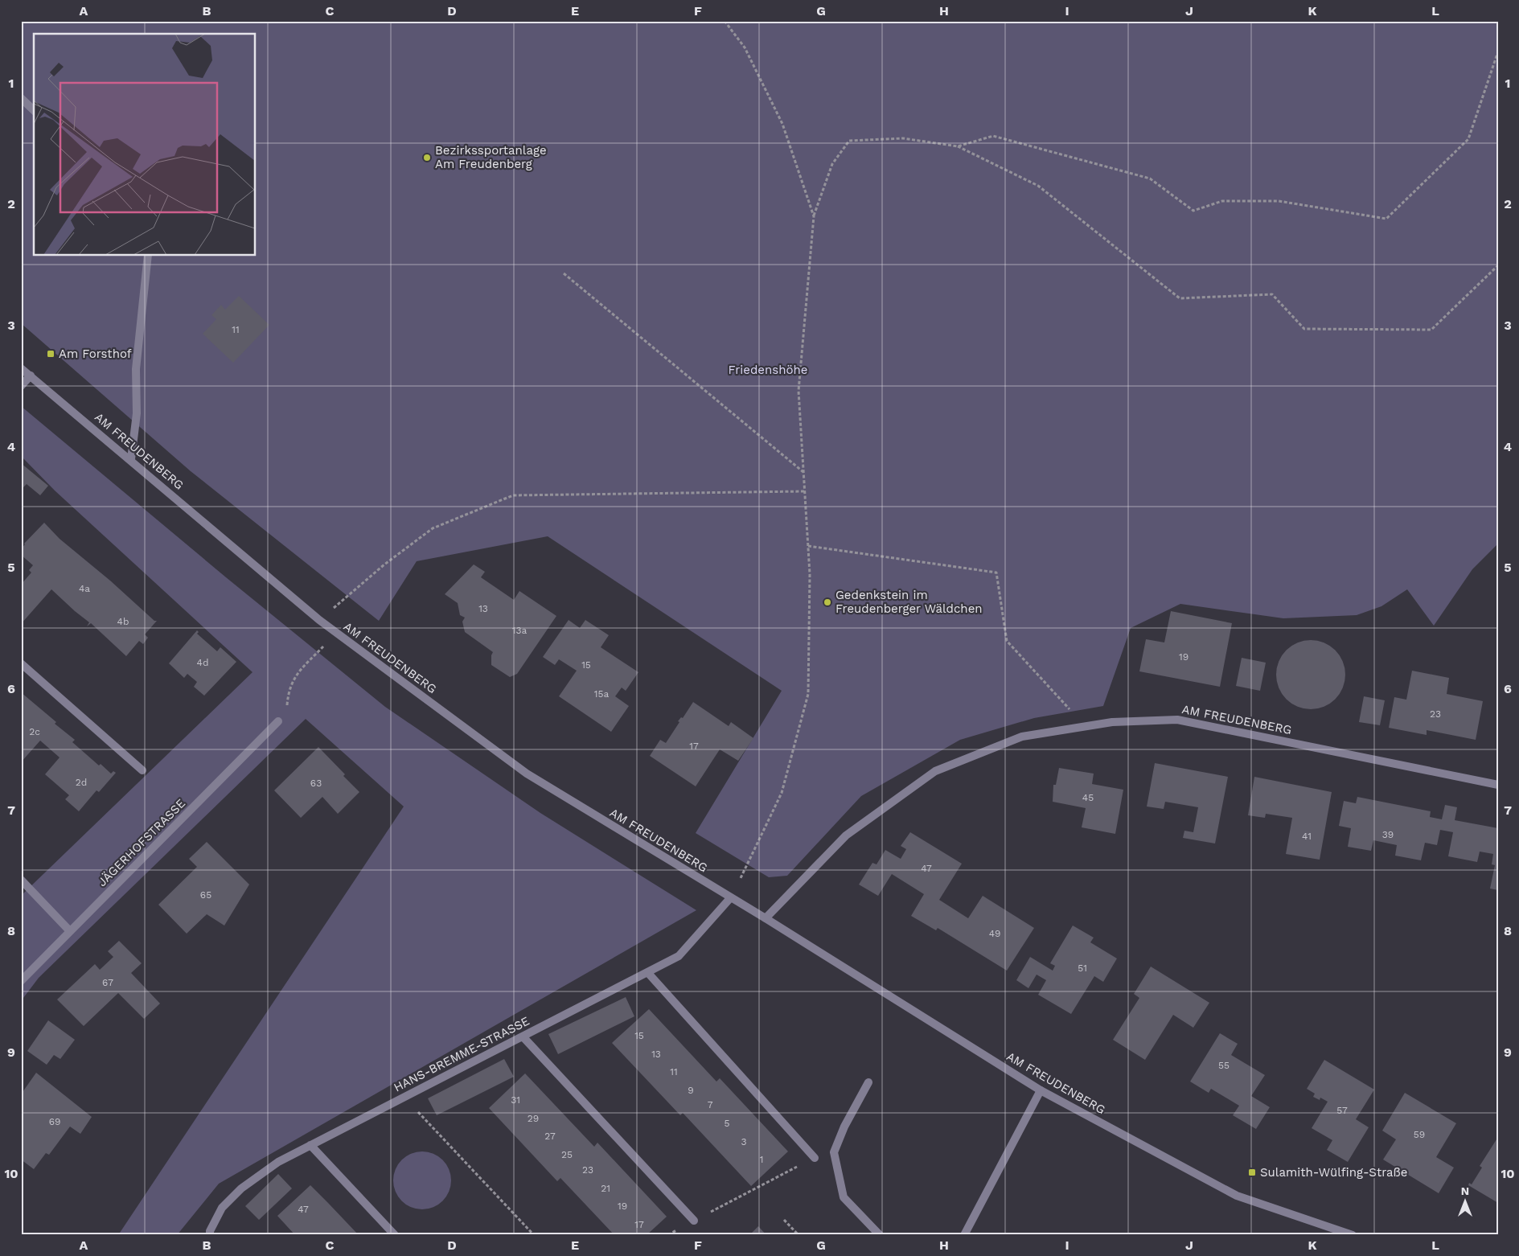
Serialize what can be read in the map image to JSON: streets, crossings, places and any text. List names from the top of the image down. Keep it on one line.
{"streets":{"street":["AM FREUDENBERG","JÄGERHOFSTRASSE","HANS-BREMME-STRASSE"]},"crossings":[["AM FREUDENBERG","HANS-BREMME-STRASSE"]],"parks":["Friedenshöhe"],"places":{"other":["Bezirkssportanlage Am Freudenberg","Gedenkstein im Freudenberger Wäldchen"],"transit":["Am Forsthof","Sulamith-Wülfing-Straße"]},"house_numbers":["11","4a","13","4b","13a","19","4d","15","15a","23","2c","17","2d","63","45","39","41","47","65","49","51","67","15","13","55","11","9","31","7","57","29","69","5","59","27","3","25","1","23","21","19","47","17"],"north":"top","grid":{"columns":["A","B","C","D","E","F","G","H","I","J","K","L"],"rows":["1","2","3","4","5","6","7","8","9","10"]}}
